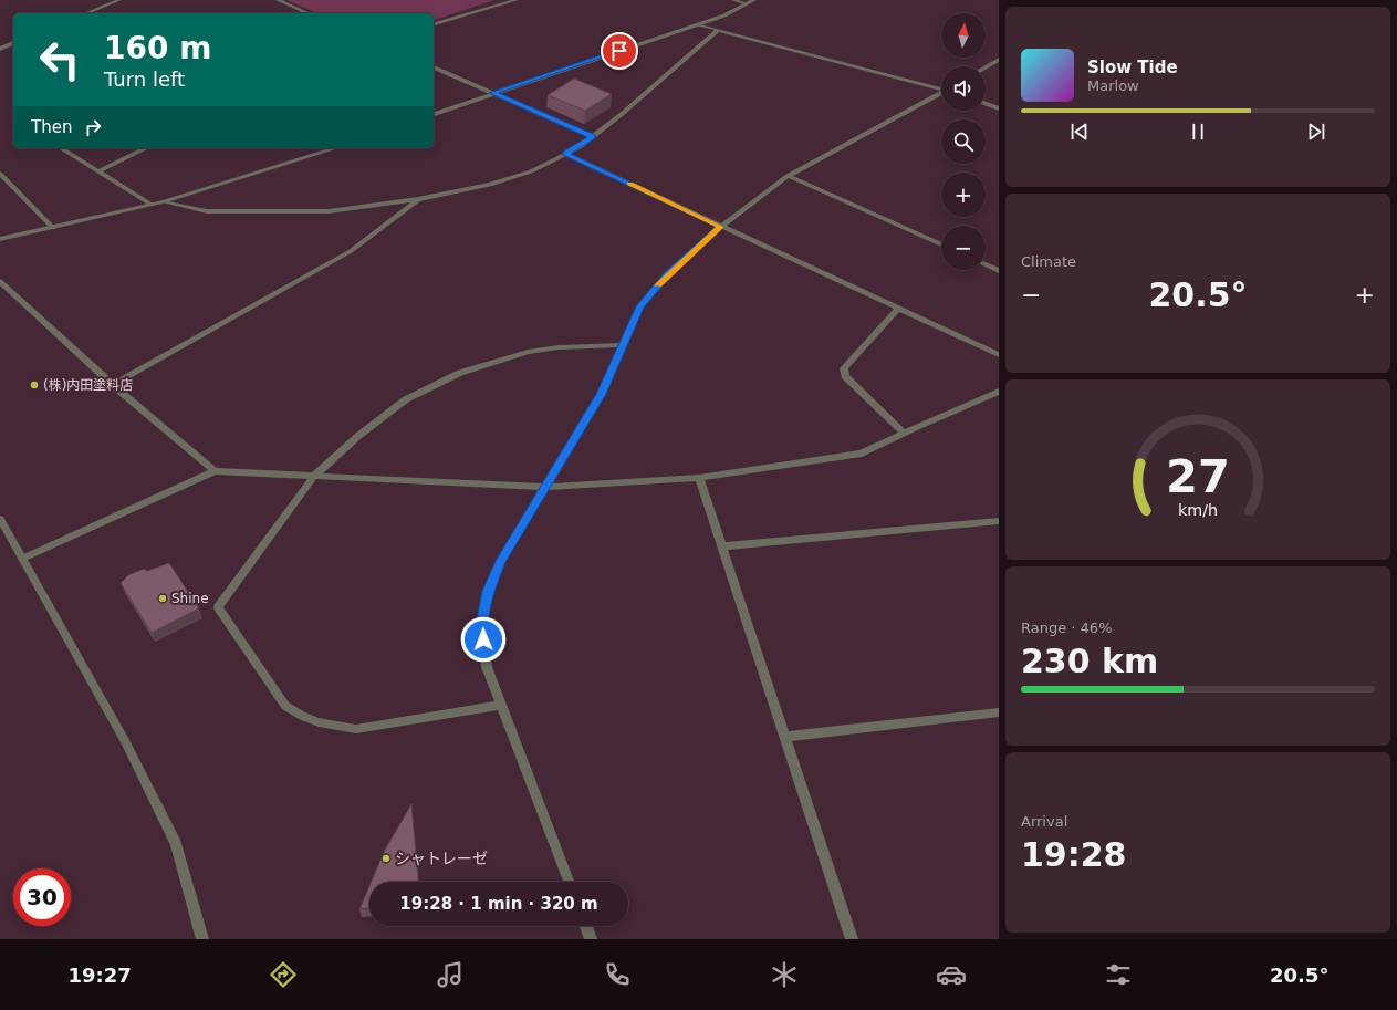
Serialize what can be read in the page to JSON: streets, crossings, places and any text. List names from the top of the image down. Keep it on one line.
{"places":["(株)内田塗料店","Shine","シャトレーゼ"],"north":"top","page":{"map_buttons":["+","−"],"turn":["160 m","Turn left"],"song":["Slow Tide","Marlow"],"then":"Then","tile":["Climate",["Range · 46%","230 km"],["Arrival","19:28"]],"heat":["−","20.5°","+"],"limit":"30","trip":"19:28 · 1 min · 320 m","tabs":["19:27","20.5°"],"gauge":["27","km/h"]}}
